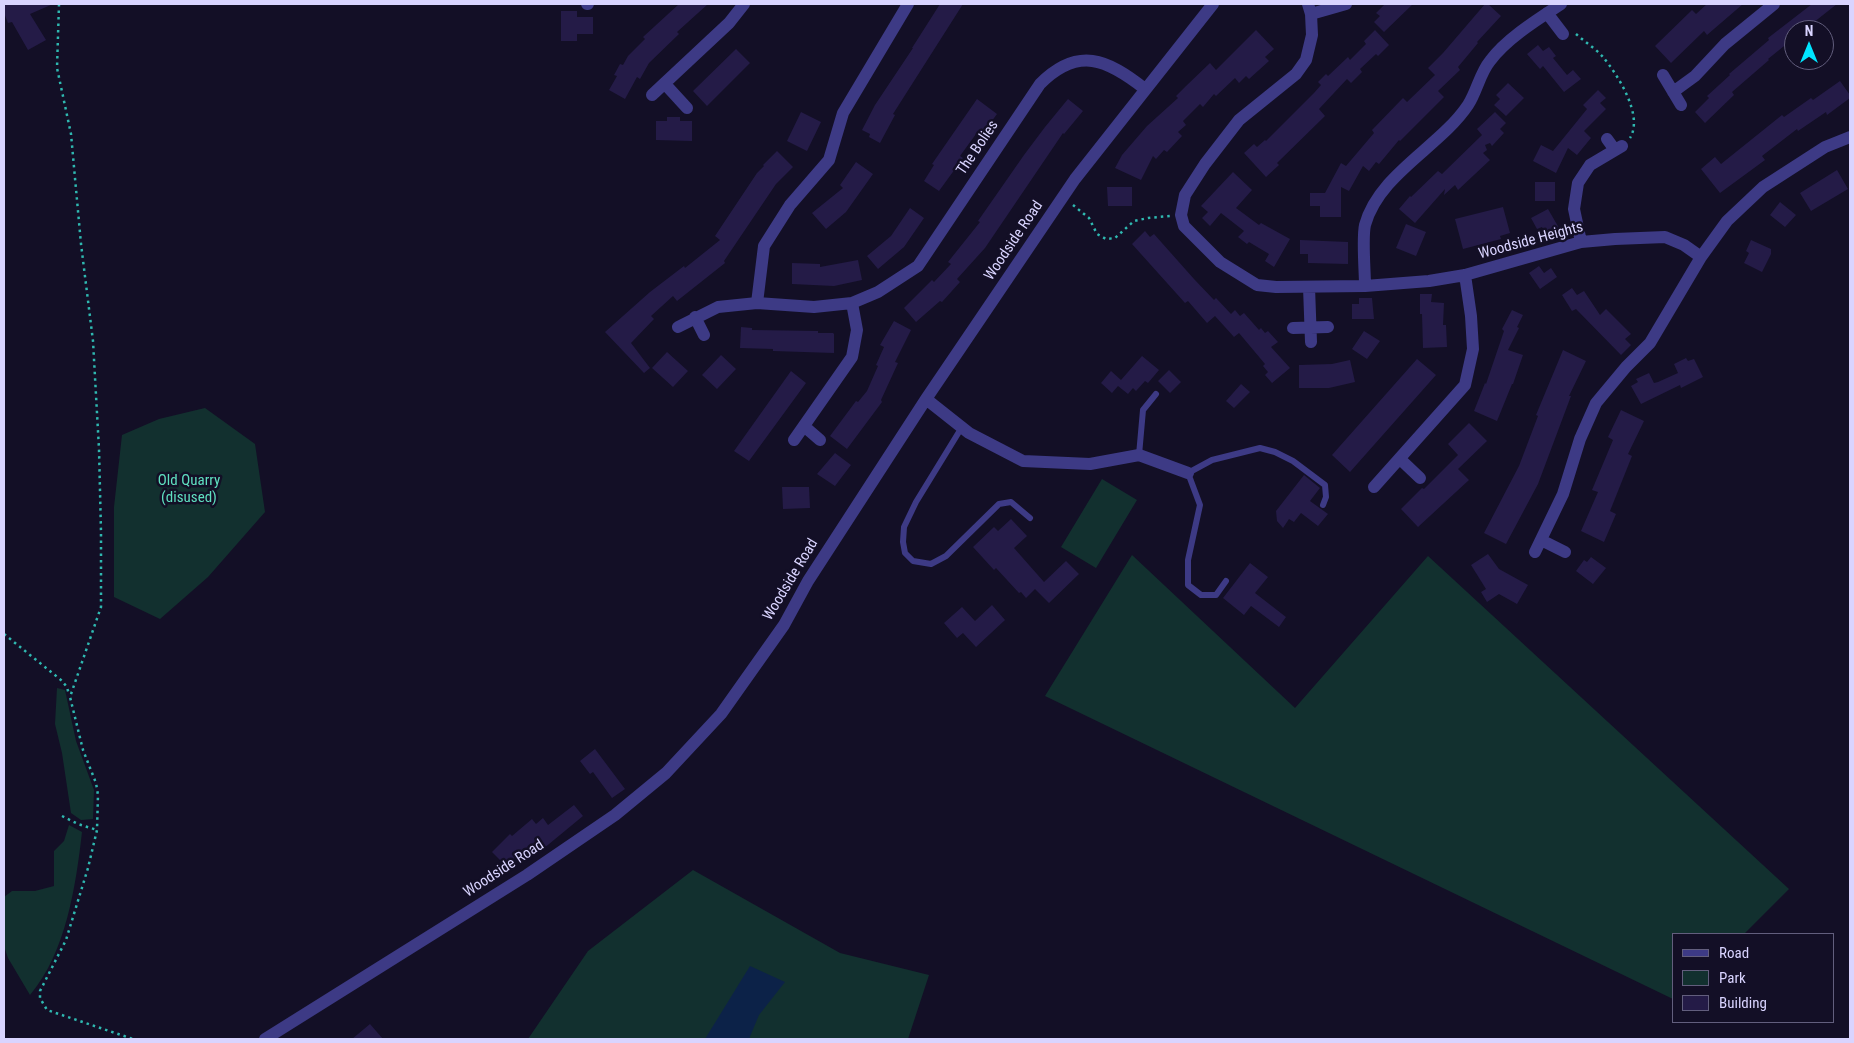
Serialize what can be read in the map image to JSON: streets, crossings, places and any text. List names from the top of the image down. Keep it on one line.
{"streets":{"street":["The Bolies","Woodside Road","Woodside Heights"]},"crossings":[["The Bolies","Woodside Road"]],"parks":["Old Quarry (disused)"],"legend":["Road","Park","Building"],"north":"top"}
